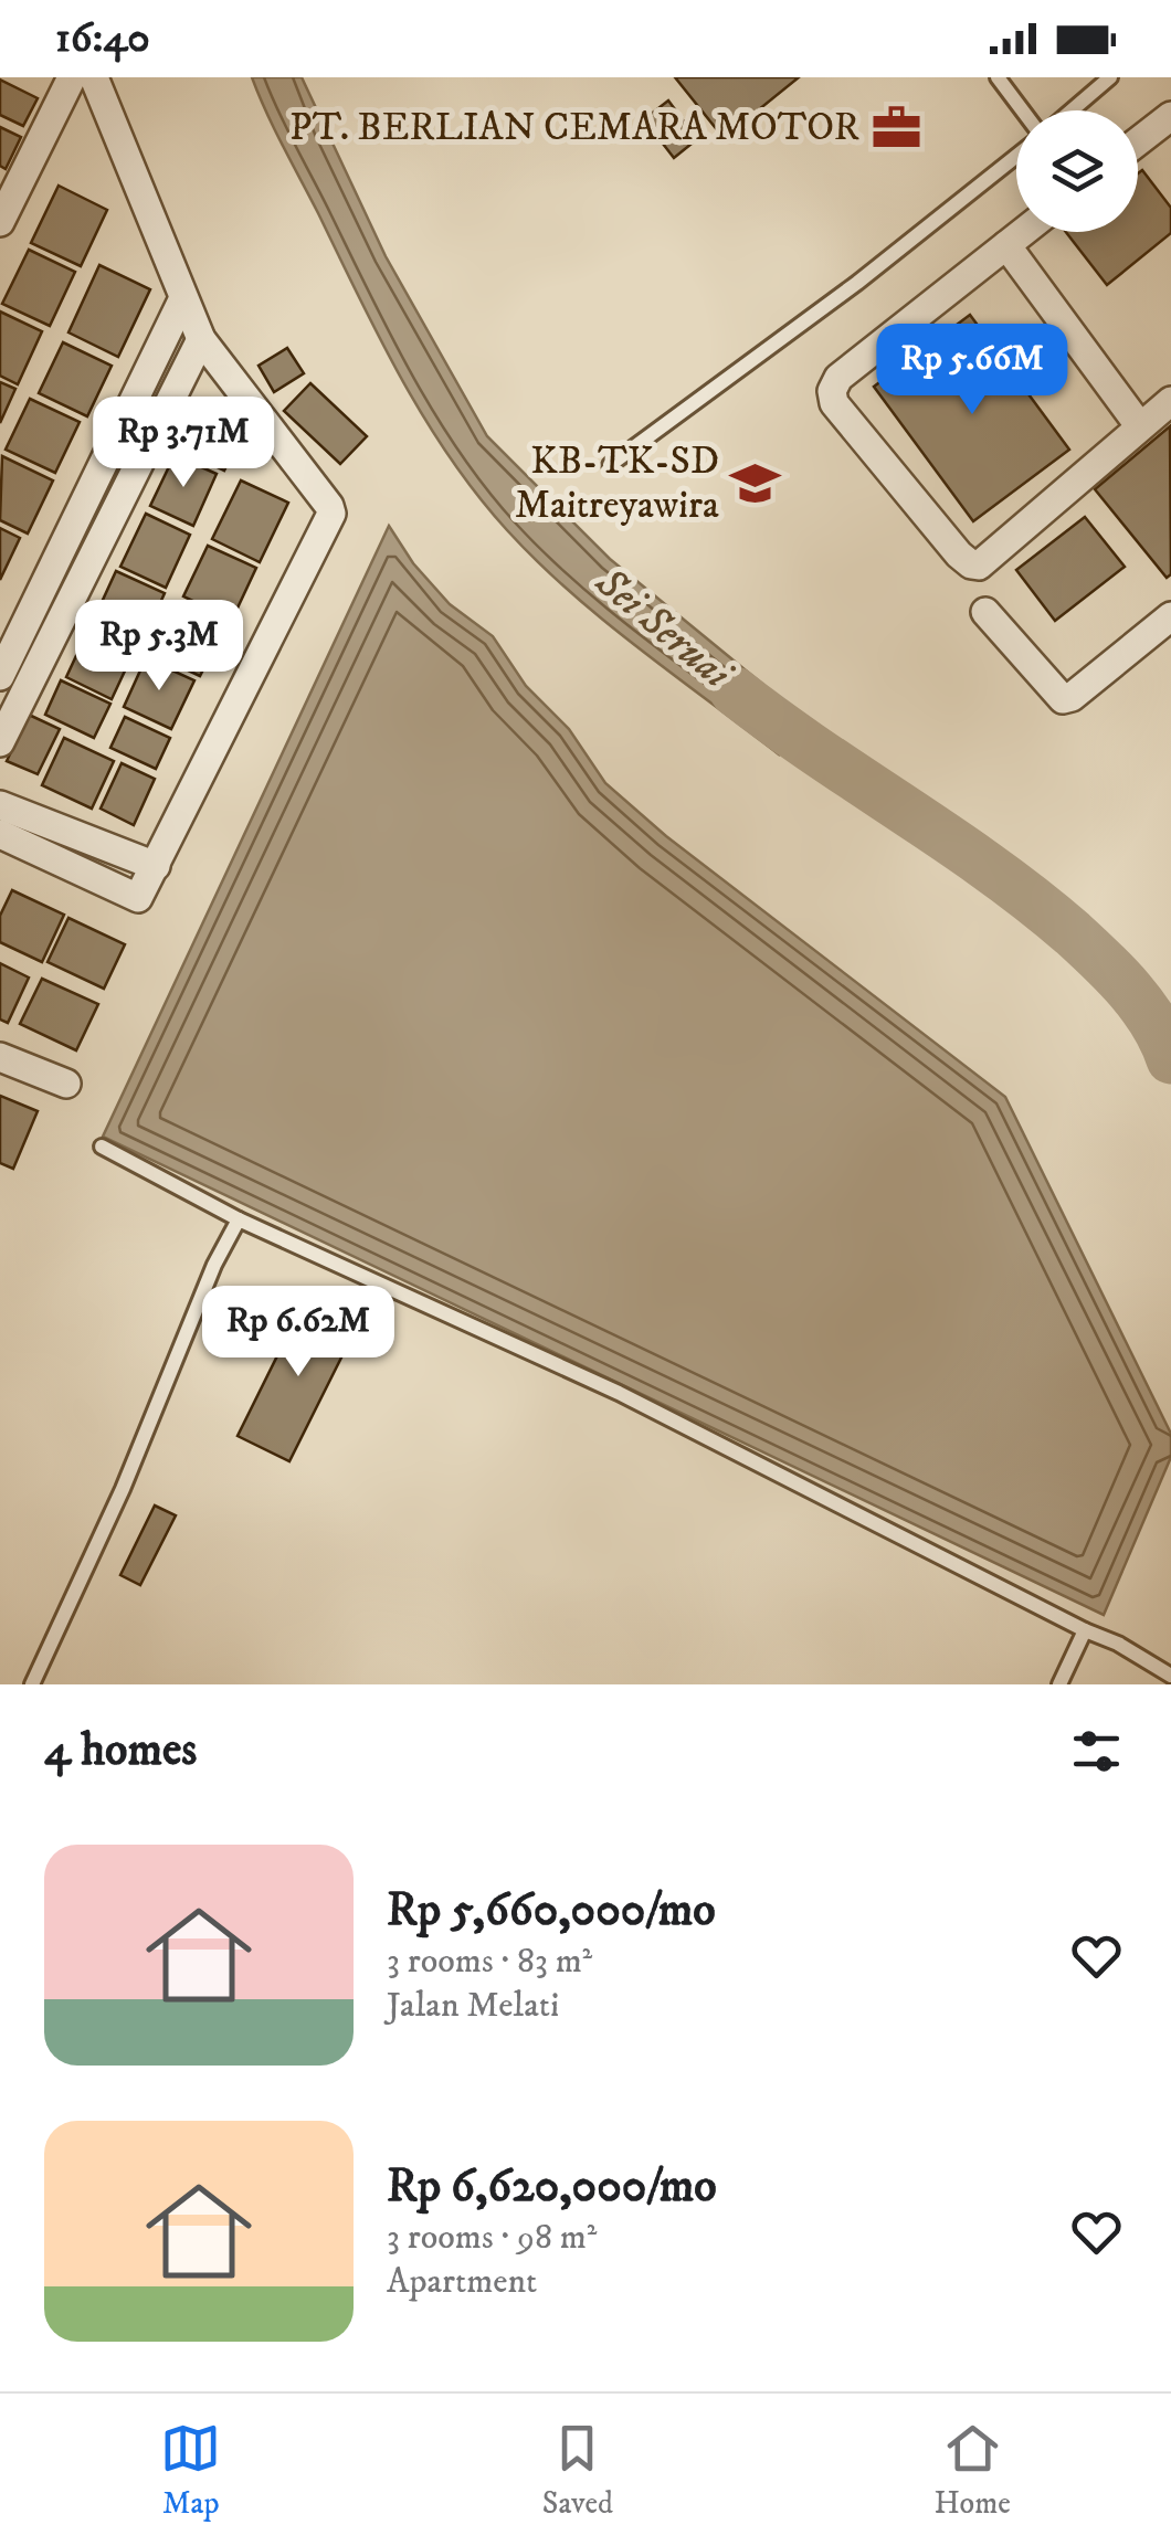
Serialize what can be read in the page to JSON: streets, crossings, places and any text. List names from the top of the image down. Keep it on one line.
{"water":["Sei Seruai"],"places":{"office":["PT. BERLIAN CEMARA MOTOR"],"school or university":["KB-TK-SD Maitreyawira"]},"page":{"status":"16:40","price":["Rp 5.66M","Rp 3.71M","Rp 5.3M","Rp 6.62M"],"heading":"4 homes","list":[{"name":"Rp 5,660,000/mo","note":"3 rooms · 83 m² · Jalan Melati"},{"name":"Rp 6,620,000/mo","note":"3 rooms · 98 m² · Apartment"}],"tabs":["Map","Saved","Home"]}}
